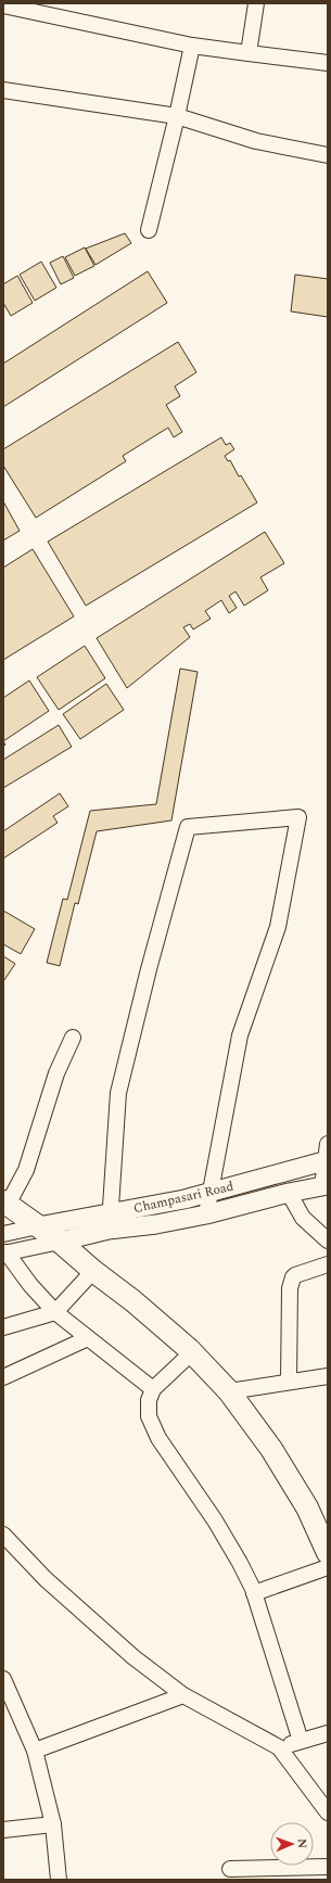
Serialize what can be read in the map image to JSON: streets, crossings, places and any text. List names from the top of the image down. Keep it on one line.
{"streets":{"main road":["Champasari Road"]},"north":"right"}
